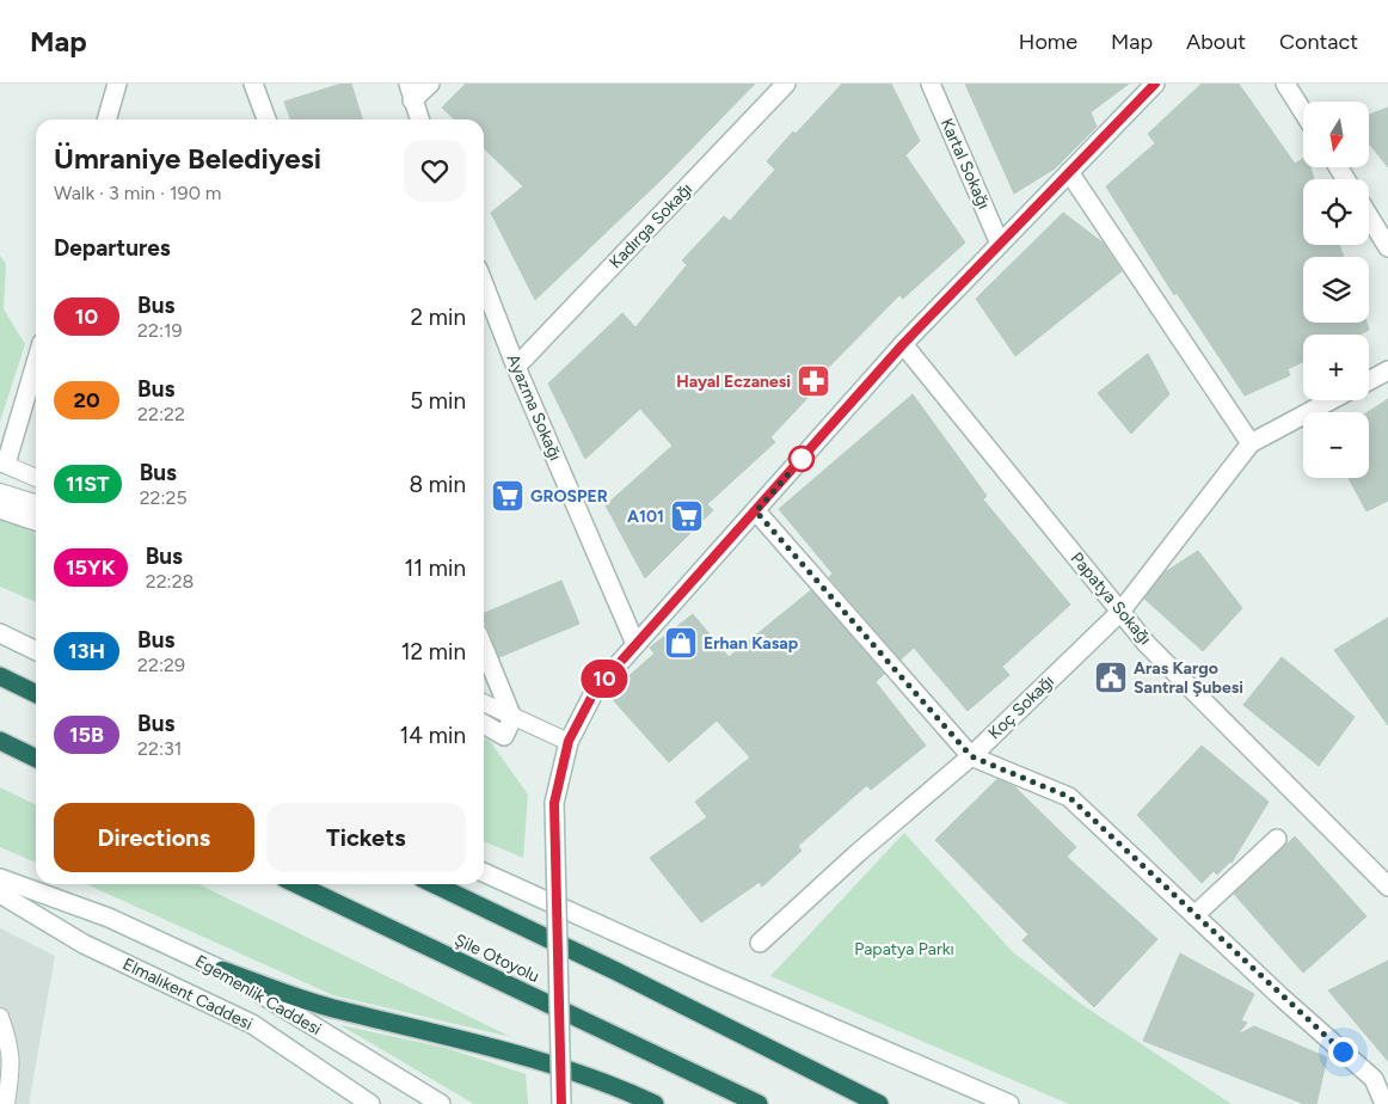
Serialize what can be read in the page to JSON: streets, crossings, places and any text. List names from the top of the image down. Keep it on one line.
{"streets":{"highway":["Şile Otoyolu"],"street":["Kartal Sokağı","Kadırga Sokağı","Ayazma Sokağı","Papatya Sokağı","Koç Sokağı","Elmalıkent Caddesi","Egemenlik Caddesi"]},"crossings":[["Kadırga Sokağı","Ayazma Sokağı"],["Papatya Sokağı","Koç Sokağı"]],"parks":["Papatya Parkı"],"places":{"pharmacy":["Hayal Eczanesi"],"supermarket":["GROSPER","A101"],"shop":["Erhan Kasap"],"public building":["Aras Kargo Santral Şubesi"]},"lines":["bus line 10"],"north":"bottom","page":{"header":"Map","nav":["Home","Map","About","Contact"],"on_map":"10","map_buttons":["+","−"],"heading":[["Ümraniye Belediyesi","Walk · 3 min · 190 m"],"Departures"],"list":[{"mark":"10","name":"Bus","note":"22:19","value":"2 min"},{"mark":"20","name":"Bus","note":"22:22","value":"5 min"},{"mark":"11ST","name":"Bus","note":"22:25","value":"8 min"},{"mark":"15YK","name":"Bus","note":"22:28","value":"11 min"},{"mark":"13H","name":"Bus","note":"22:29","value":"12 min"},{"mark":"15B","name":"Bus","note":"22:31","value":"14 min"}],"buttons":["Directions","Tickets"]}}
